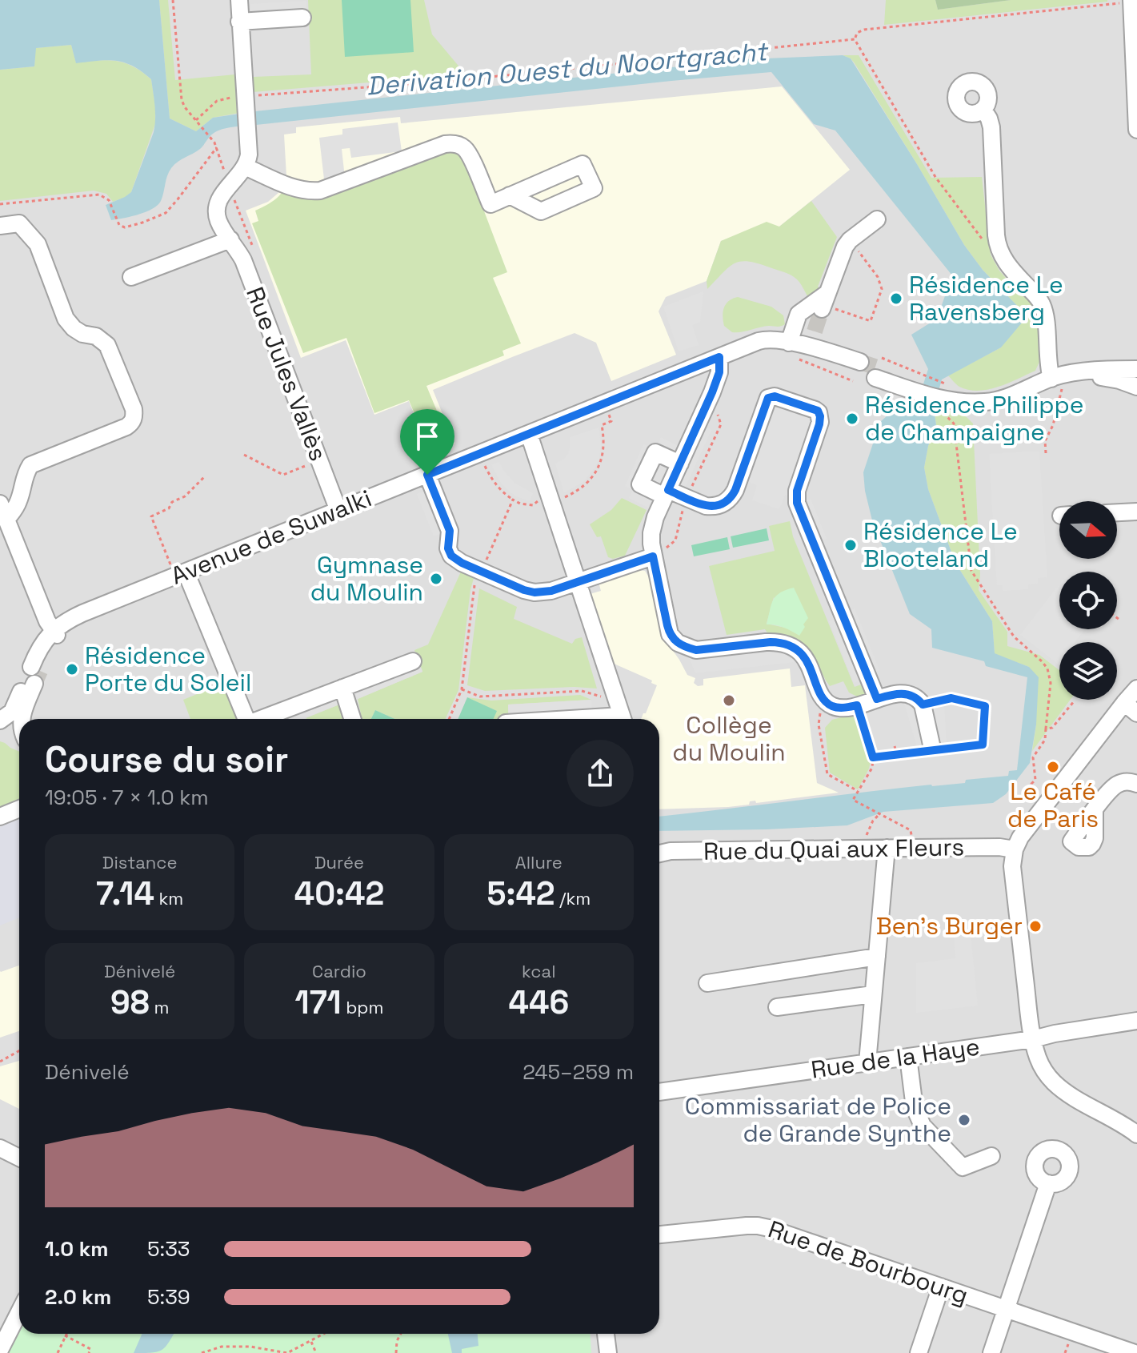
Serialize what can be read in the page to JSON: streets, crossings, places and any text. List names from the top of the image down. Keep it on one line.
{"streets":{"street":["Rue Jules Vallès","Avenue de Suwalki","Rue du Quai aux Fleurs","Rue de la Haye","Rue de Bourbourg"]},"crossings":[["Rue Jules Vallès","Avenue de Suwalki"]],"water":["Derivation Ouest du Noortgracht"],"places":["Résidence Le Ravensberg","Résidence Philippe de Champaigne","Résidence Le Blooteland","Gymnase du Moulin","Résidence Porte du Soleil","Collège du Moulin","Le Café de Paris","Ben's Burger","Commissariat de Police de Grande Synthe"],"north":"right","page":{"heading":["Course du soir","19:05 · 7 × 1.0 km"],"stats":[["Distance","7.14 km"],["Durée","40:42"],["Allure","5:42 /km"],["Dénivelé","98 m"],["Cardio","171 bpm"],["kcal","446"]],"chart":["Dénivelé","245–259 m"],"list":[{"name":"1.0 km","note":"5:33"},{"name":"2.0 km","note":"5:39"}]}}
